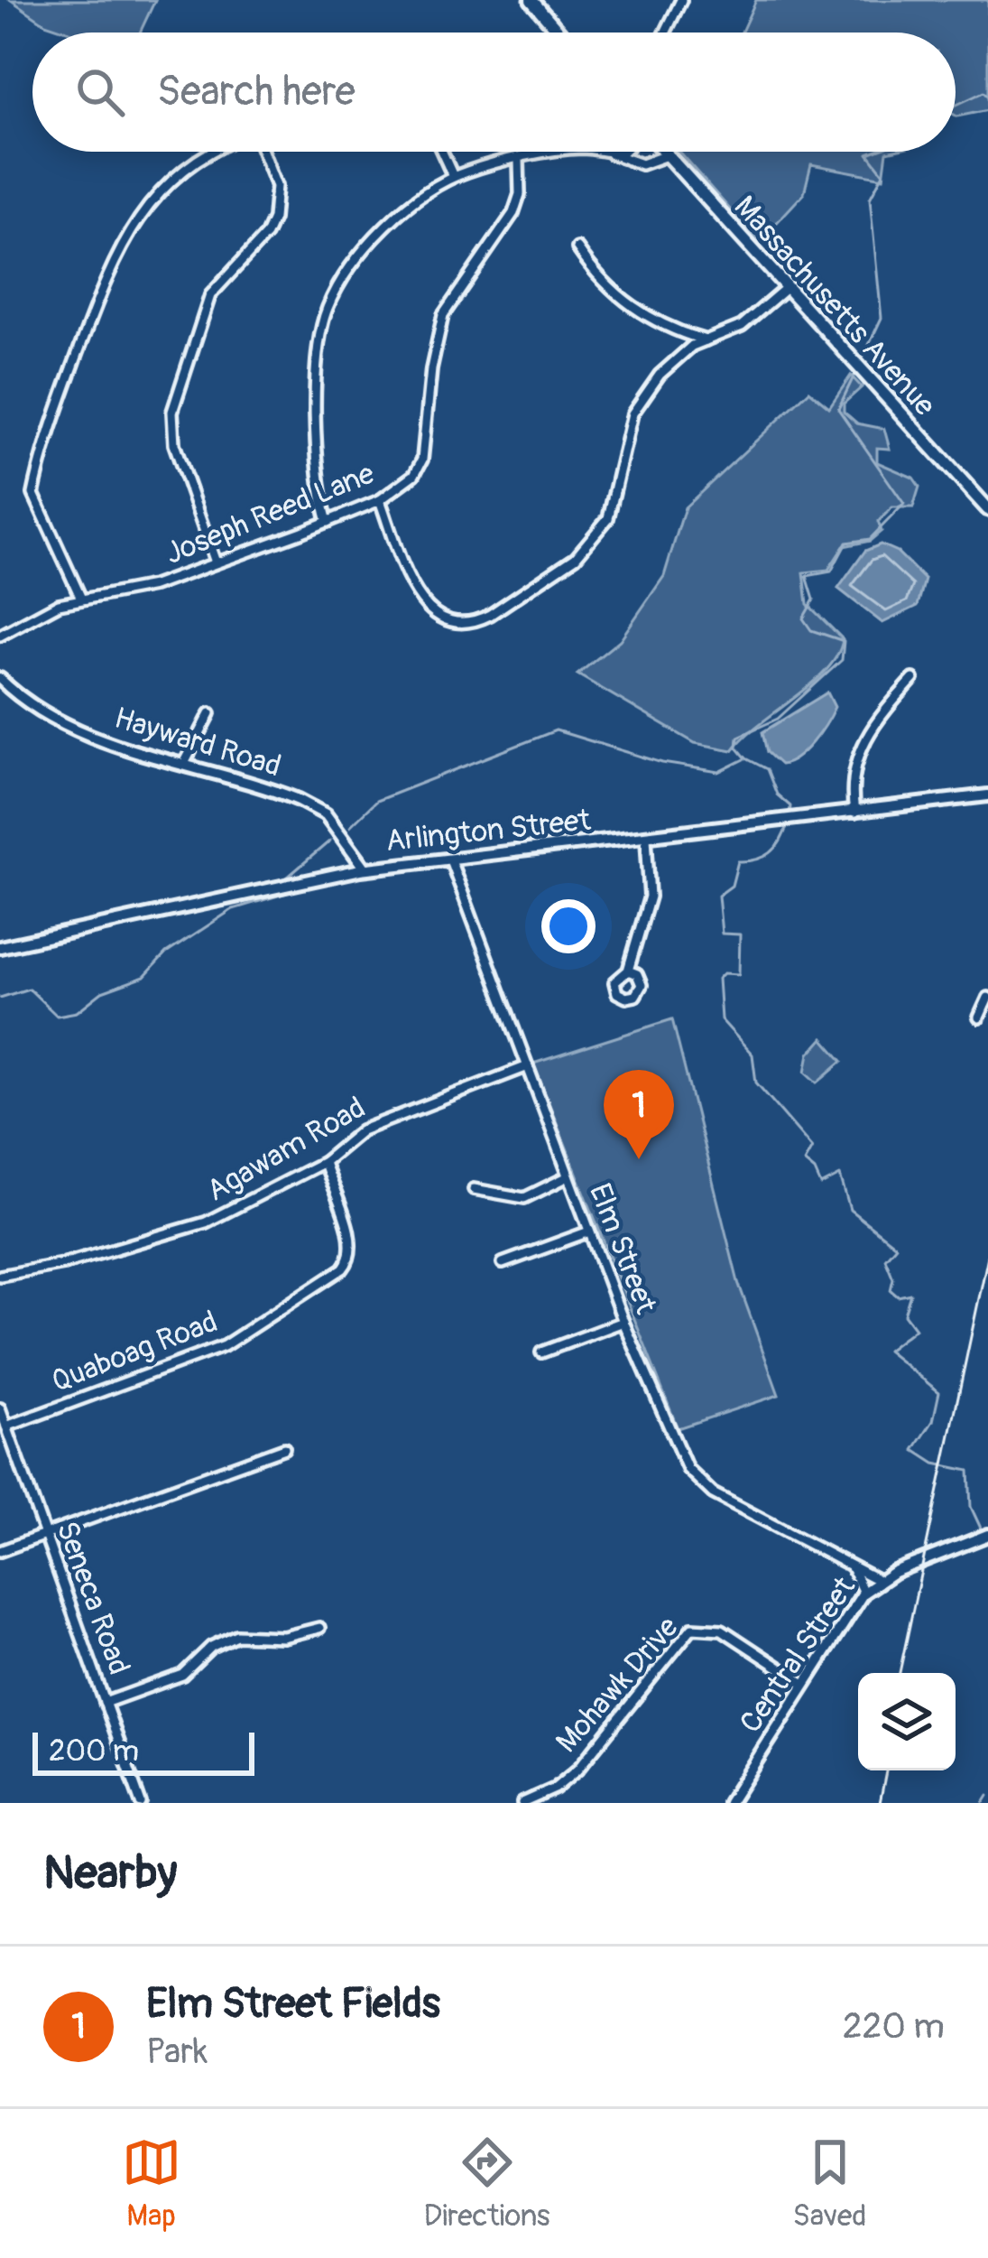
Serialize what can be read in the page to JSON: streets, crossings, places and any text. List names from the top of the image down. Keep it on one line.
{"streets":{"main road":["Massachusetts Avenue"],"street":["Joseph Reed Lane","Hayward Road","Arlington Street","Agawam Road","Elm Street","Quaboag Road","Seneca Road","Central Street","Mohawk Drive"]},"crossings":[["Hayward Road","Arlington Street"],["Arlington Street","Elm Street"],["Agawam Road","Elm Street"],["Agawam Road","Quaboag Road"],["Elm Street","Central Street"],["Quaboag Road","Seneca Road"],["Central Street","Mohawk Drive"]],"scale_bar":"200 m","page":{"search":"Search here","pins":"1","scale":"200 m","heading":"Nearby","list":[{"mark":"1","name":"Elm Street Fields","note":"Park","value":"220 m"}],"nav":["Map","Directions","Saved"]}}
